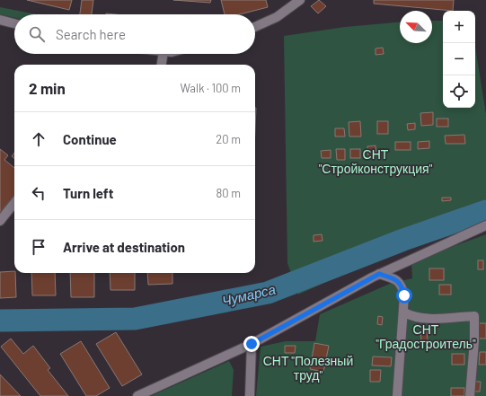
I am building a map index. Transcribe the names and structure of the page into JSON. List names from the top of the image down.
{
  "water": ["Чумарса"],
  "parks": ["СНТ \"Стройконструкция\"", "СНТ \"Градостроитель\"", "СНТ \"Полезный труд\""],
  "north": "top left",
  "page": {
    "map_buttons": ["+", "−"],
    "search": "Search here",
    "heading": ["2 min", "Walk · 100 m"],
    "list": [
      ["Continue", "20 m"],
      ["Turn left", "80 m"],
      "Arrive at destination"
    ]
  }
}
